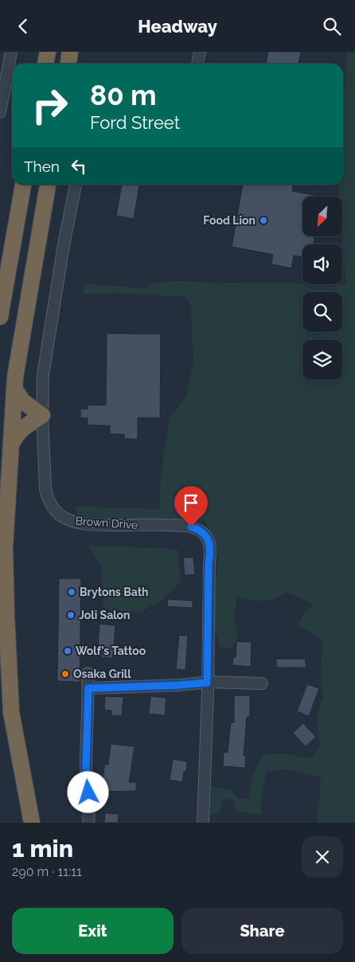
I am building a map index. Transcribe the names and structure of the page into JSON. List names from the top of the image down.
{
  "streets": {
    "street": ["Brown Drive"]
  },
  "places": [
    "Food Lion",
    "Brytons Bath",
    "Joli Salon",
    "Wolf's Tattoo",
    "Osaka Grill"
  ],
  "north": "bottom left",
  "page": {
    "header": "Headway",
    "turn": ["80 m", "Ford Street"],
    "then": "Then",
    "heading": ["1 min", "290 m · 11:11"],
    "buttons": ["Exit", "Share"]
  }
}
